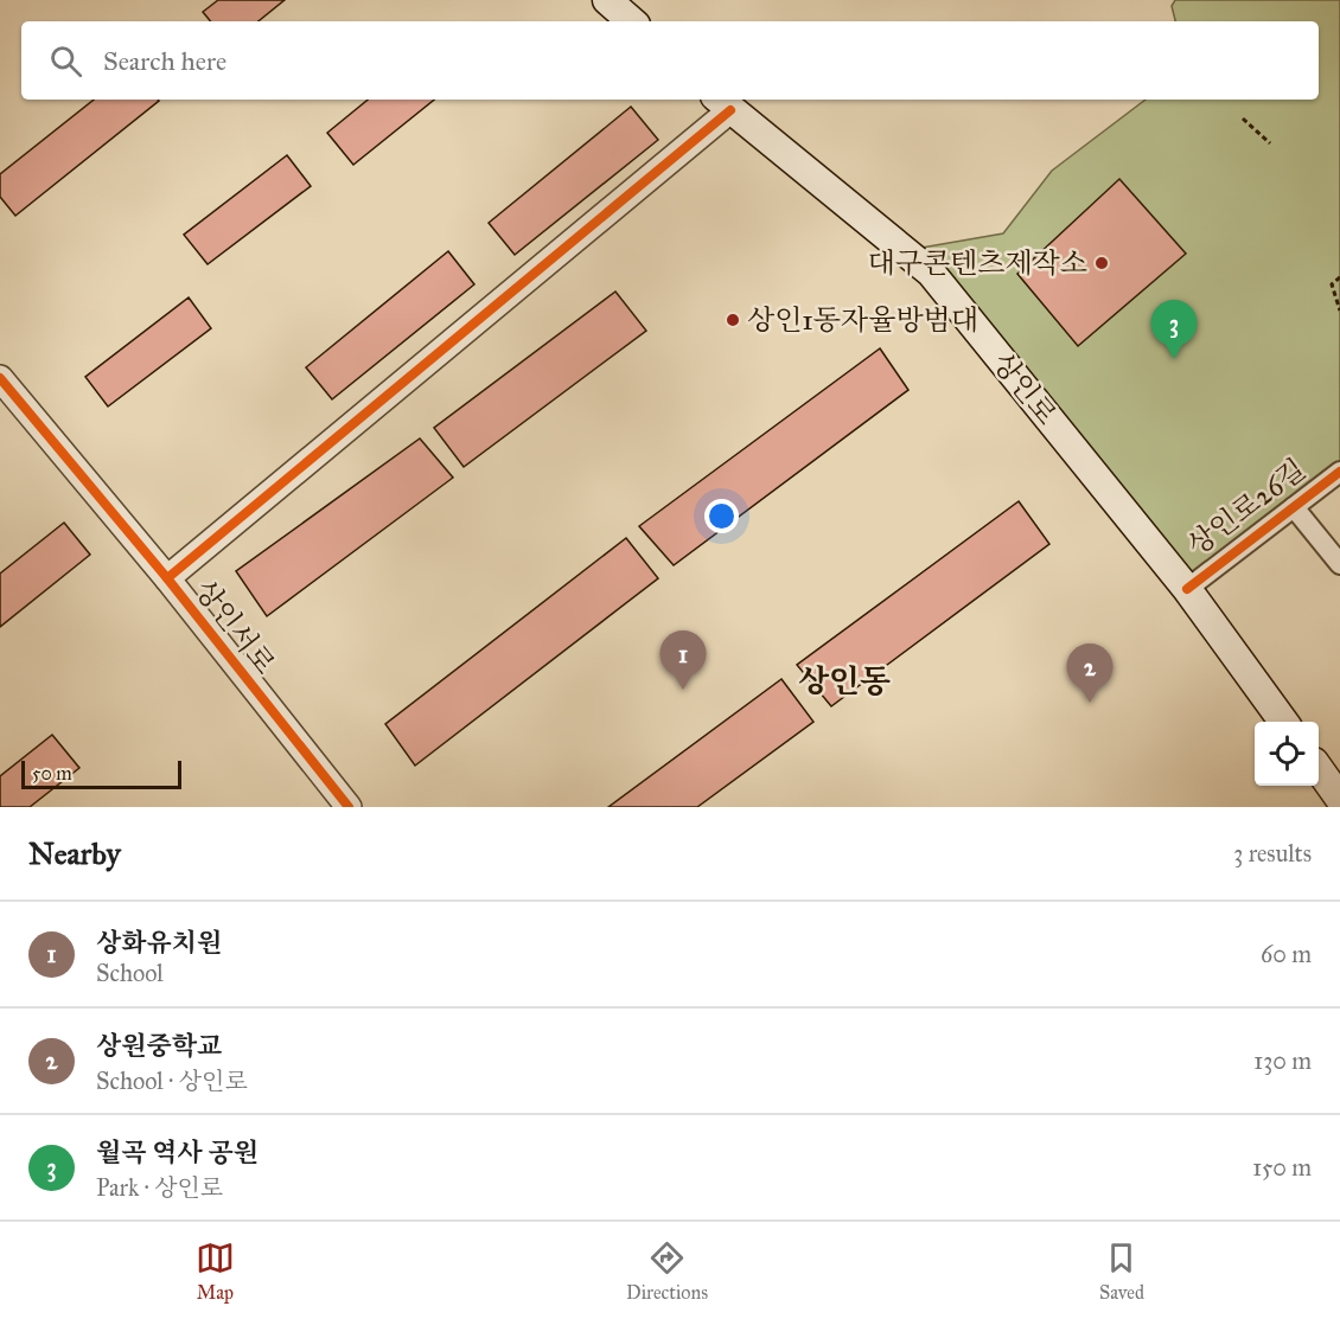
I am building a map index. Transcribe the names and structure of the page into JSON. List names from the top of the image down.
{
  "streets": {
    "main road": ["상인로"],
    "street": ["상인로26길", "상인서로"]
  },
  "crossings": [
    ["상인로", "상인로26길"]
  ],
  "districts": ["상인동"],
  "places": ["대구콘텐츠제작소", "상인1동자율방범대"],
  "scale_bar": "50 m",
  "page": {
    "search": "Search here",
    "pins": ["3", "1", "2"],
    "scale": "50 m",
    "heading": ["Nearby", "3 results"],
    "list": [
      {
        "mark": "1",
        "name": "상화유치원",
        "note": "School",
        "value": "60 m"
      },
      {
        "mark": "2",
        "name": "상원중학교",
        "note": "School · 상인로",
        "value": "130 m"
      },
      {
        "mark": "3",
        "name": "월곡 역사 공원",
        "note": "Park · 상인로",
        "value": "150 m"
      }
    ],
    "nav": ["Map", "Directions", "Saved"]
  }
}
